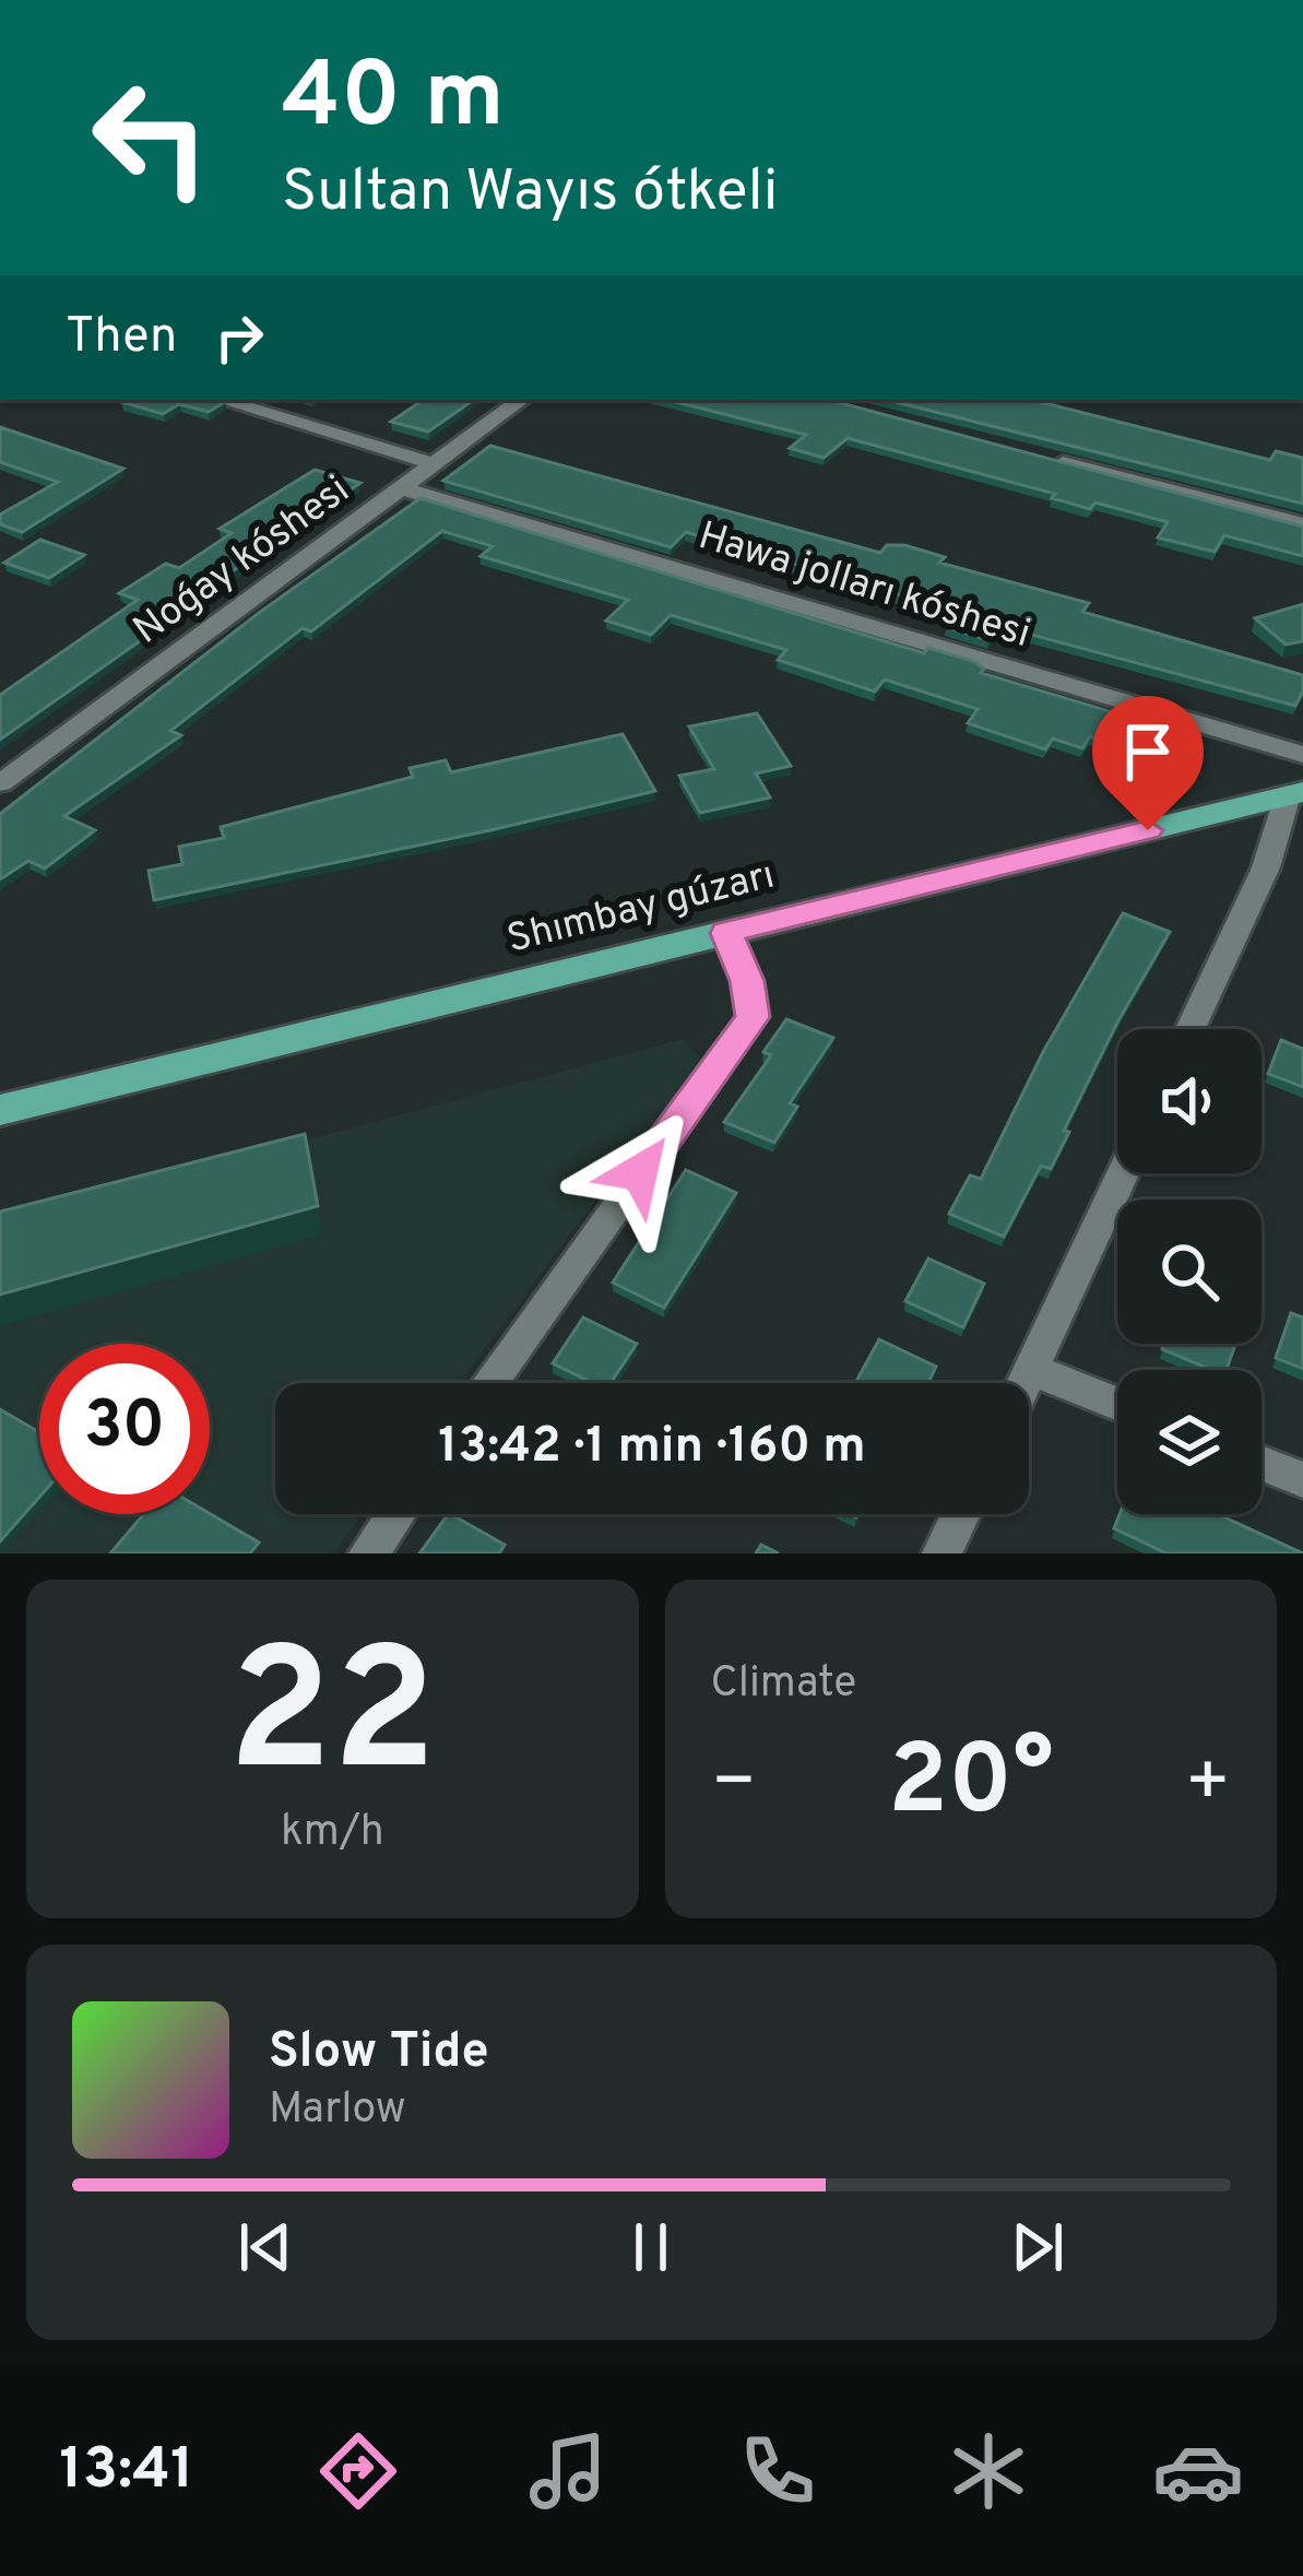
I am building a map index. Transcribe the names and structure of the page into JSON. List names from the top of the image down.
{
  "streets": {
    "main road": ["Shımbay gúzarı"],
    "street": ["Noǵay kóshesi", "Hawa jolları kóshesi"]
  },
  "crossings": [
    ["Noǵay kóshesi", "Hawa jolları kóshesi"]
  ],
  "page": {
    "turn": ["40 m", "Sultan Wayıs ótkeli"],
    "then": "Then",
    "limit": "30",
    "trip": "13:42 · 1 min · 160 m",
    "tile": [
      ["22", "km/h"],
      "Climate"
    ],
    "heat": ["−", "20°", "+"],
    "song": ["Slow Tide", "Marlow"],
    "tabs": "13:41"
  }
}
